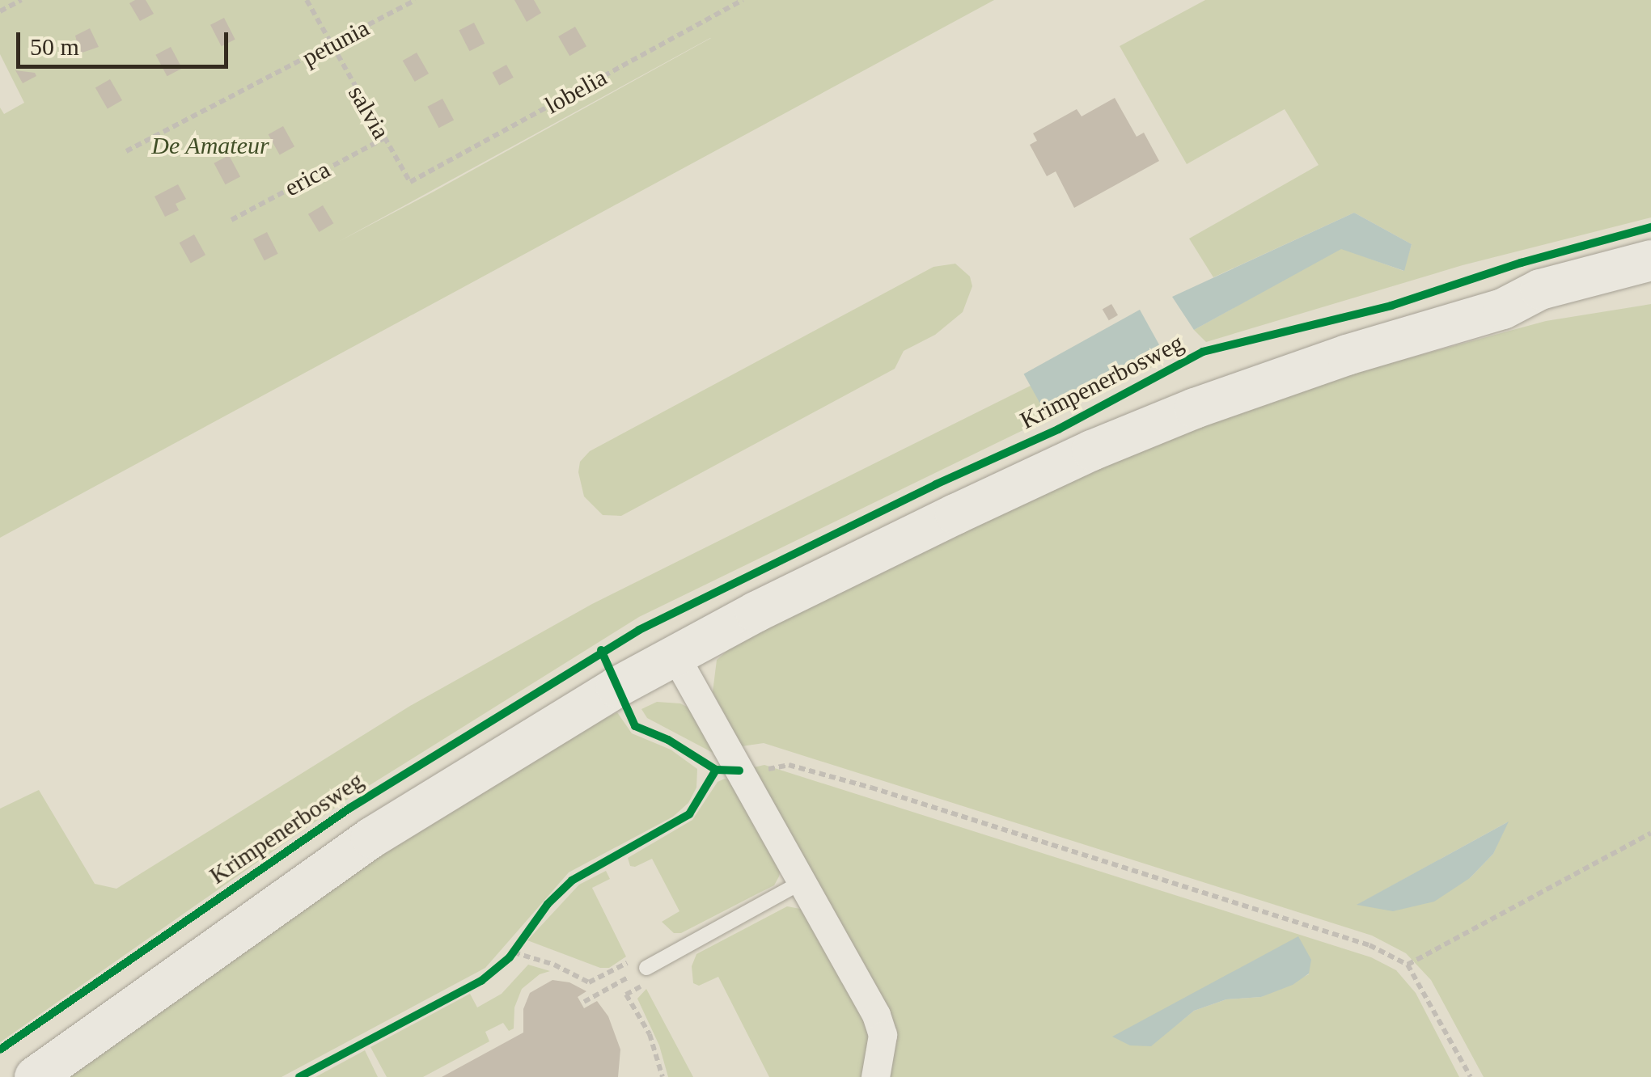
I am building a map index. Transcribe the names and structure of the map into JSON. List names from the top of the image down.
{
  "streets": {
    "path": [
      "petunia",
      "lobelia",
      "salvia",
      "erica"
    ],
    "cycle path": ["Krimpenerbosweg"]
  },
  "crossings": [
    ["petunia", "salvia"],
    ["lobelia", "salvia"],
    ["salvia", "erica"]
  ],
  "parks": ["De Amateur"],
  "scale_bar": "50 m"
}
